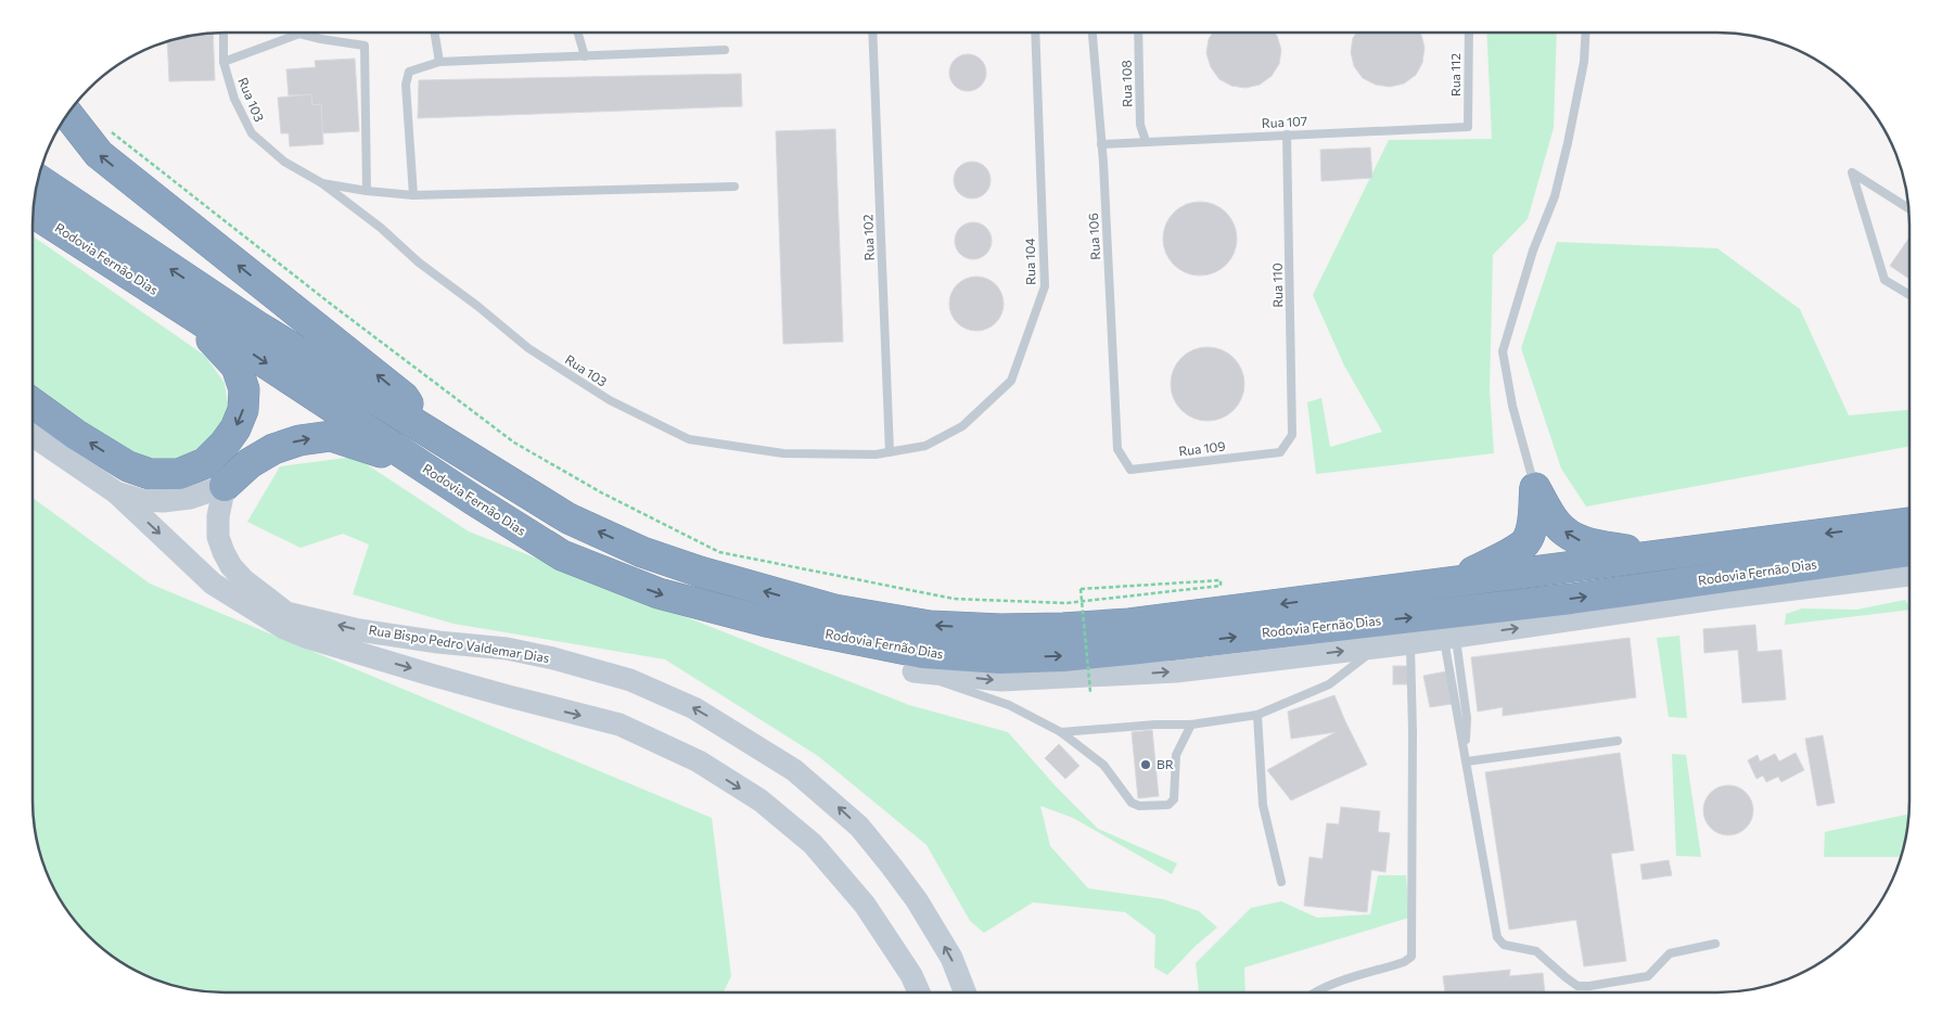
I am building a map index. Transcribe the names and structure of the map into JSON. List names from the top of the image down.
{
  "streets": {
    "highway": ["Rodovia Fernão Dias"],
    "main road": ["Rua Bispo Pedro Valdemar Dias"],
    "lane": [
      "Rua 112",
      "Rua 108",
      "Rua 103",
      "Rua 107",
      "Rua 106",
      "Rua 102",
      "Rua 104",
      "Rua 110",
      "Rua 109"
    ]
  },
  "crossings": [
    ["Rua 112", "Rua 107"],
    ["Rua 108", "Rua 107"],
    ["Rua 103", "Rua 102"],
    ["Rua 103", "Rua 104"],
    ["Rua 107", "Rua 106"],
    ["Rua 107", "Rua 110"],
    ["Rua 106", "Rua 109"],
    ["Rua 102", "Rua 104"],
    ["Rua 110", "Rua 109"]
  ],
  "places": ["BR"]
}
